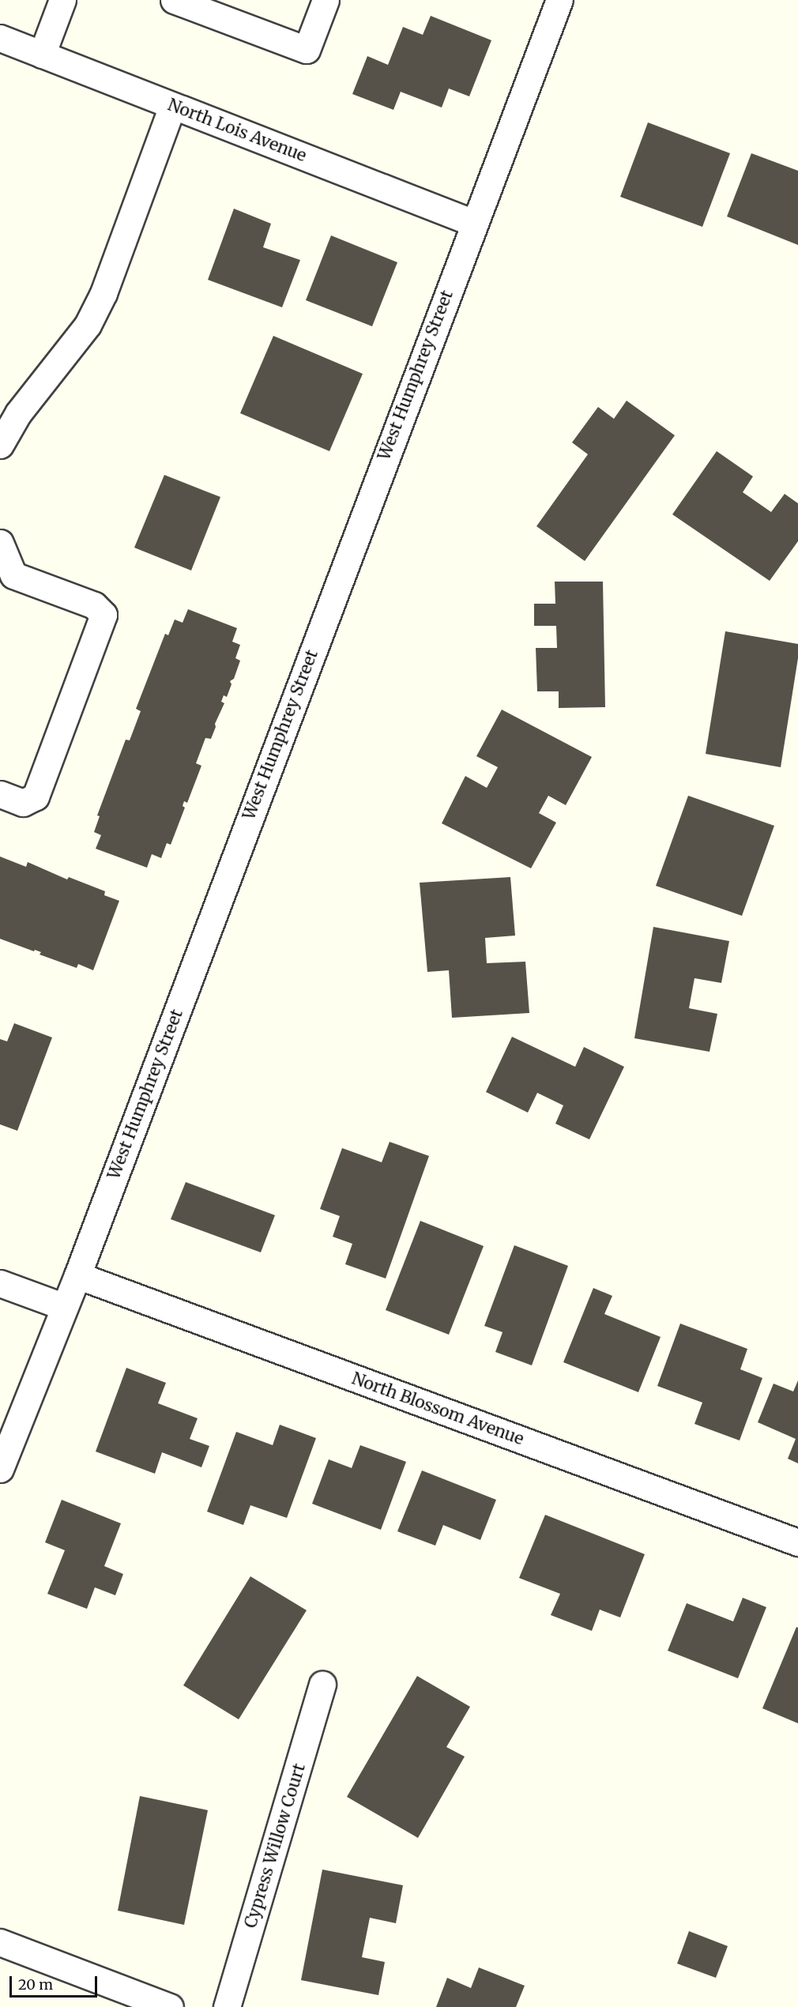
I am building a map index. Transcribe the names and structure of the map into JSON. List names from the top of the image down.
{
  "streets": {
    "street": [
      "North Lois Avenue",
      "West Humphrey Street",
      "North Blossom Avenue",
      "Cypress Willow Court"
    ]
  },
  "crossings": [
    ["North Lois Avenue", "West Humphrey Street"],
    ["West Humphrey Street", "North Blossom Avenue"]
  ],
  "scale_bar": "20 m"
}
